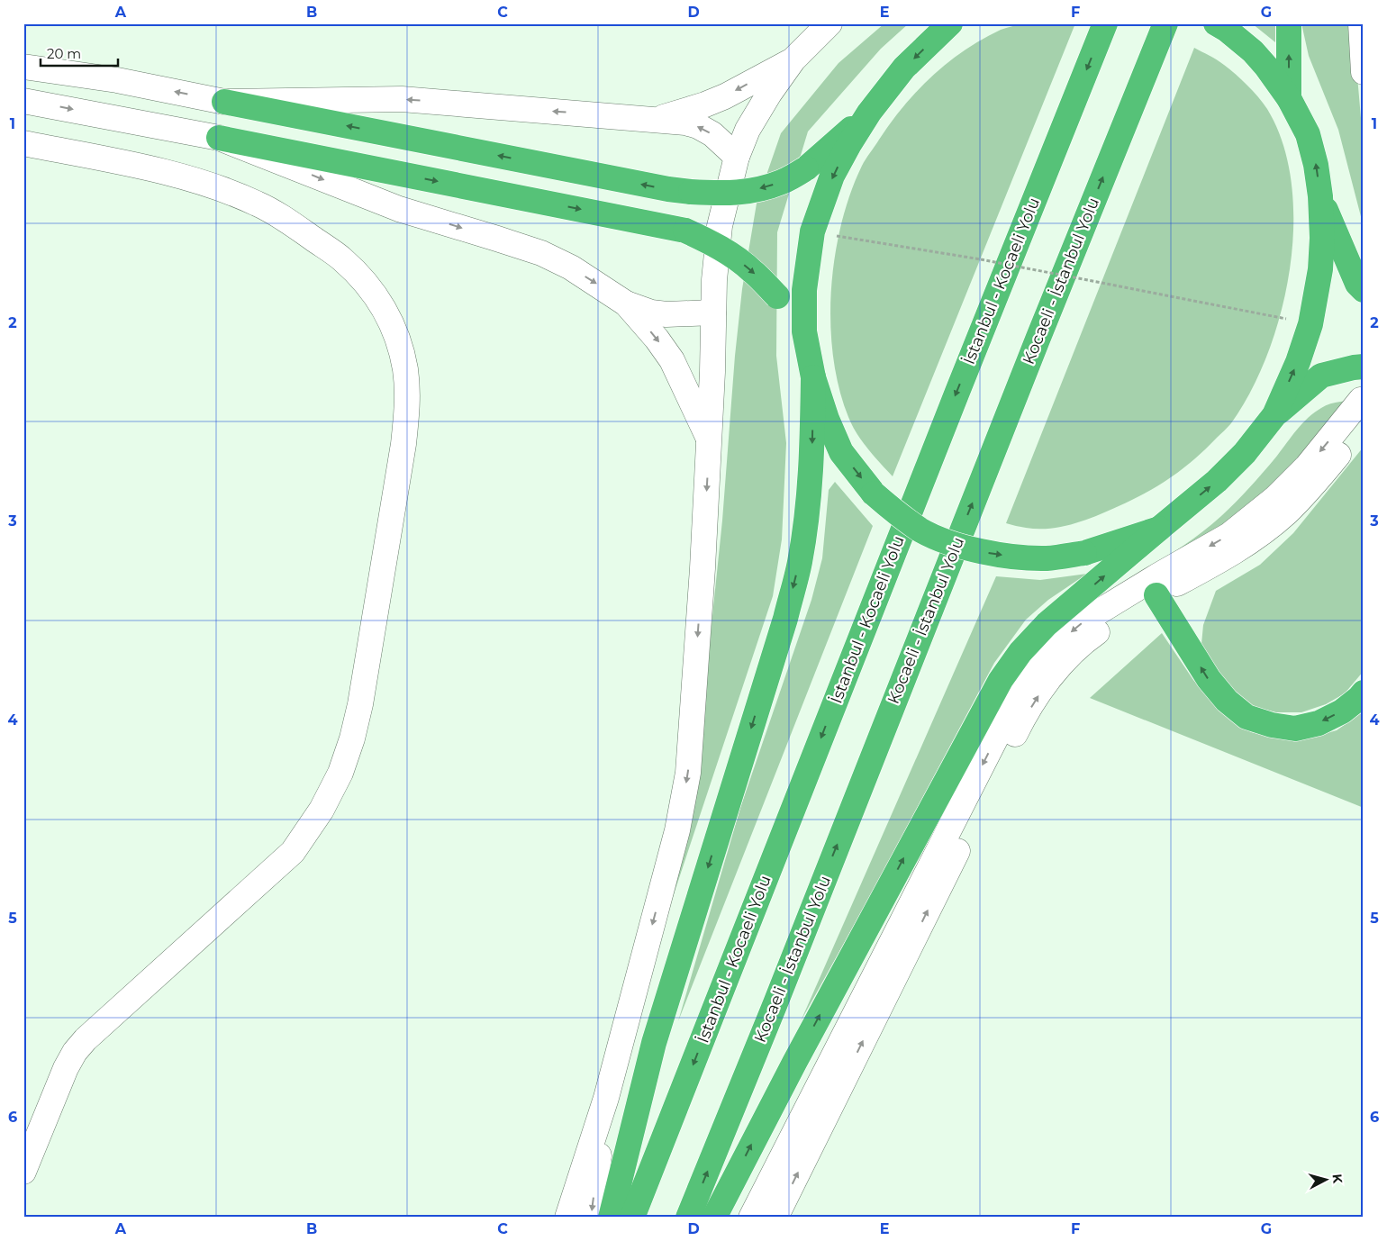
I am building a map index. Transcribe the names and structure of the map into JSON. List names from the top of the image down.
{
  "streets": {
    "highway": ["İstanbul - Kocaeli Yolu", "Kocaeli - İstanbul Yolu"]
  },
  "scale_bar": "20 m",
  "north": "right",
  "grid": {
    "columns": [
      "A",
      "B",
      "C",
      "D",
      "E",
      "F",
      "G"
    ],
    "rows": [
      "1",
      "2",
      "3",
      "4",
      "5",
      "6"
    ]
  }
}
